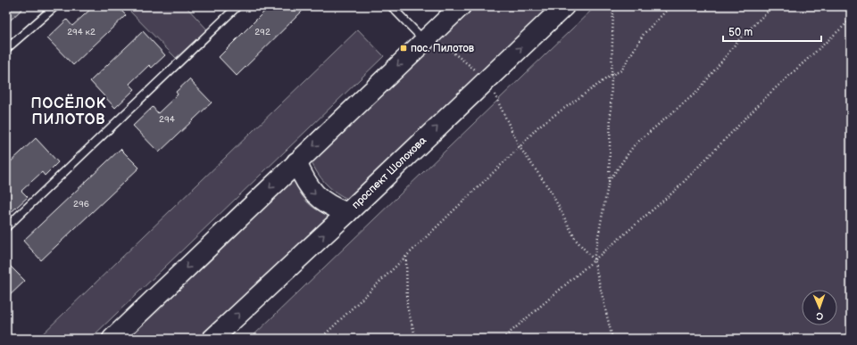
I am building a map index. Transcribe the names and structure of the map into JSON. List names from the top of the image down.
{
  "streets": {
    "main road": ["проспект Шолохова"]
  },
  "districts": ["ПОСЁЛОК ПИЛОТОВ"],
  "places": {
    "transit": ["пос. Пилотов"]
  },
  "house_numbers": [
    "294 к2",
    "292",
    "294",
    "296"
  ],
  "scale_bar": "50 m",
  "north": "bottom"
}
